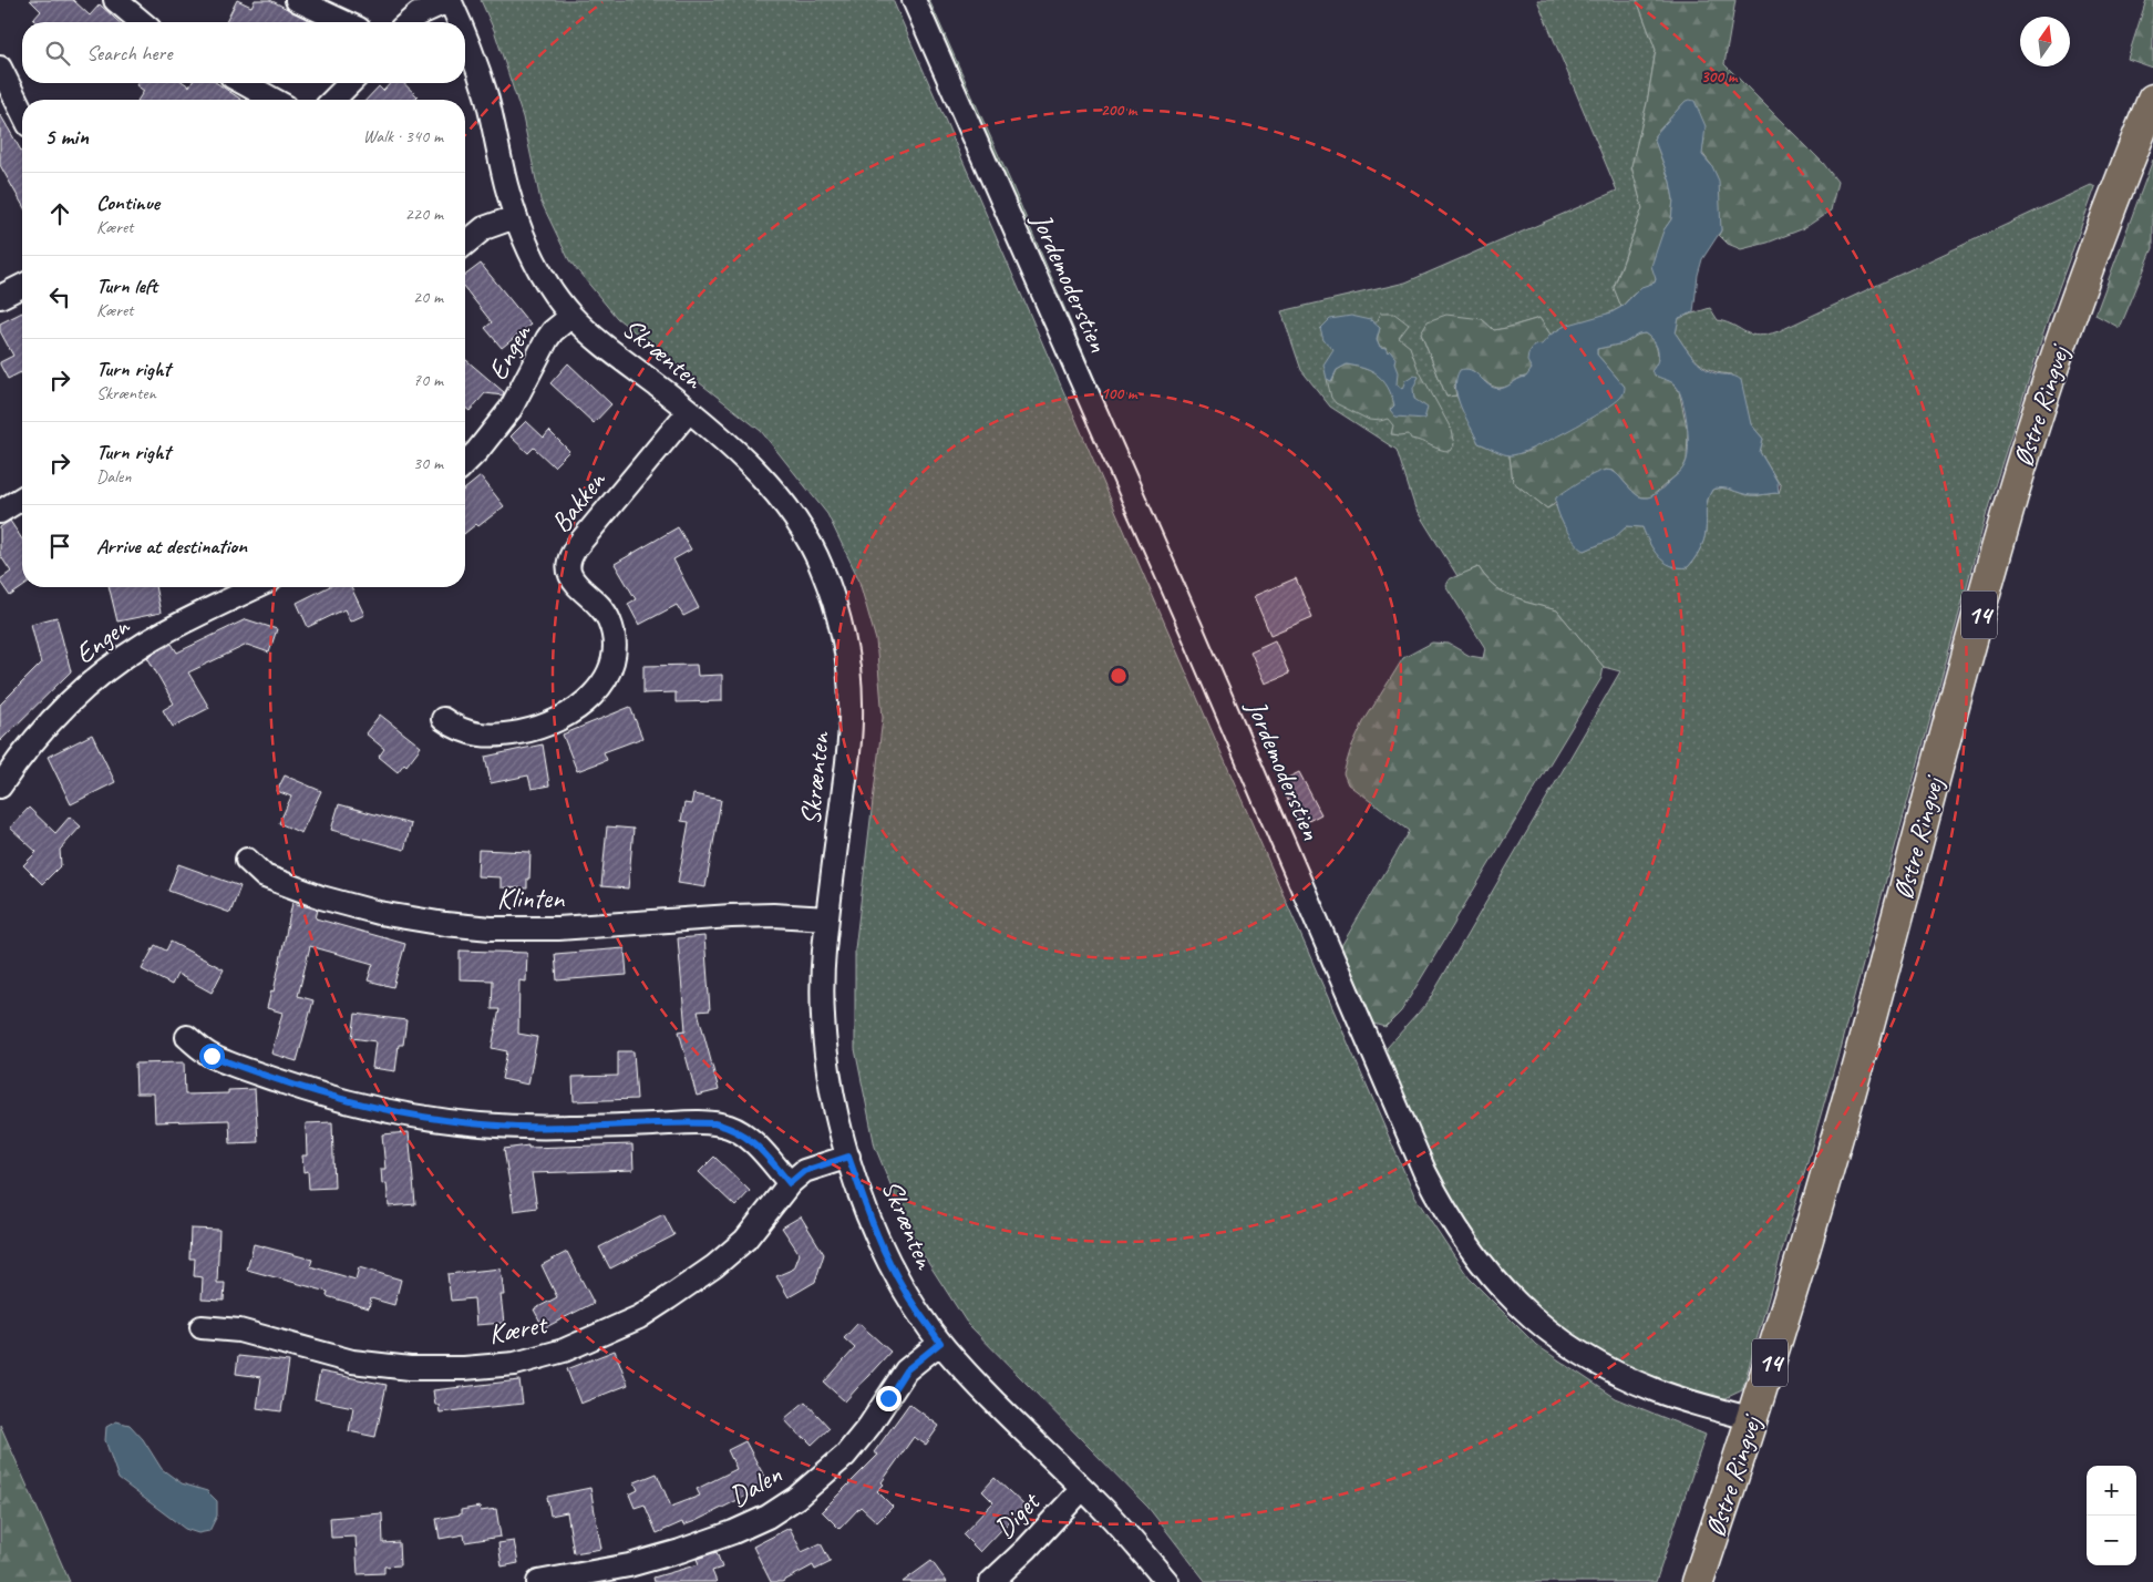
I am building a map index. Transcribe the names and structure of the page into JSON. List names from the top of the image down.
{
  "streets": {
    "main road": ["Østre Ringvej", "14"],
    "street": [
      "Jordemoderstien",
      "Engen",
      "Skrænten",
      "Bakken",
      "Klinten",
      "Kæret",
      "Dalen",
      "Diget"
    ]
  },
  "crossings": [
    ["Jordemoderstien", "Østre Ringvej"],
    ["Engen", "Skrænten"],
    ["Skrænten", "Bakken"],
    ["Skrænten", "Klinten"],
    ["Skrænten", "Kæret"],
    ["Skrænten", "Dalen"],
    ["Skrænten", "Diget"]
  ],
  "north": "top",
  "page": {
    "search": "Search here",
    "heading": ["5 min", "Walk · 340 m"],
    "list": [
      ["Continue", "Kæret", "220 m"],
      ["Turn left", "Kæret", "20 m"],
      ["Turn right", "Skrænten", "70 m"],
      ["Turn right", "Dalen", "30 m"],
      "Arrive at destination"
    ],
    "map_buttons": ["+", "−"]
  },
  "rings": ["300 m", "200 m", "100 m"]
}
